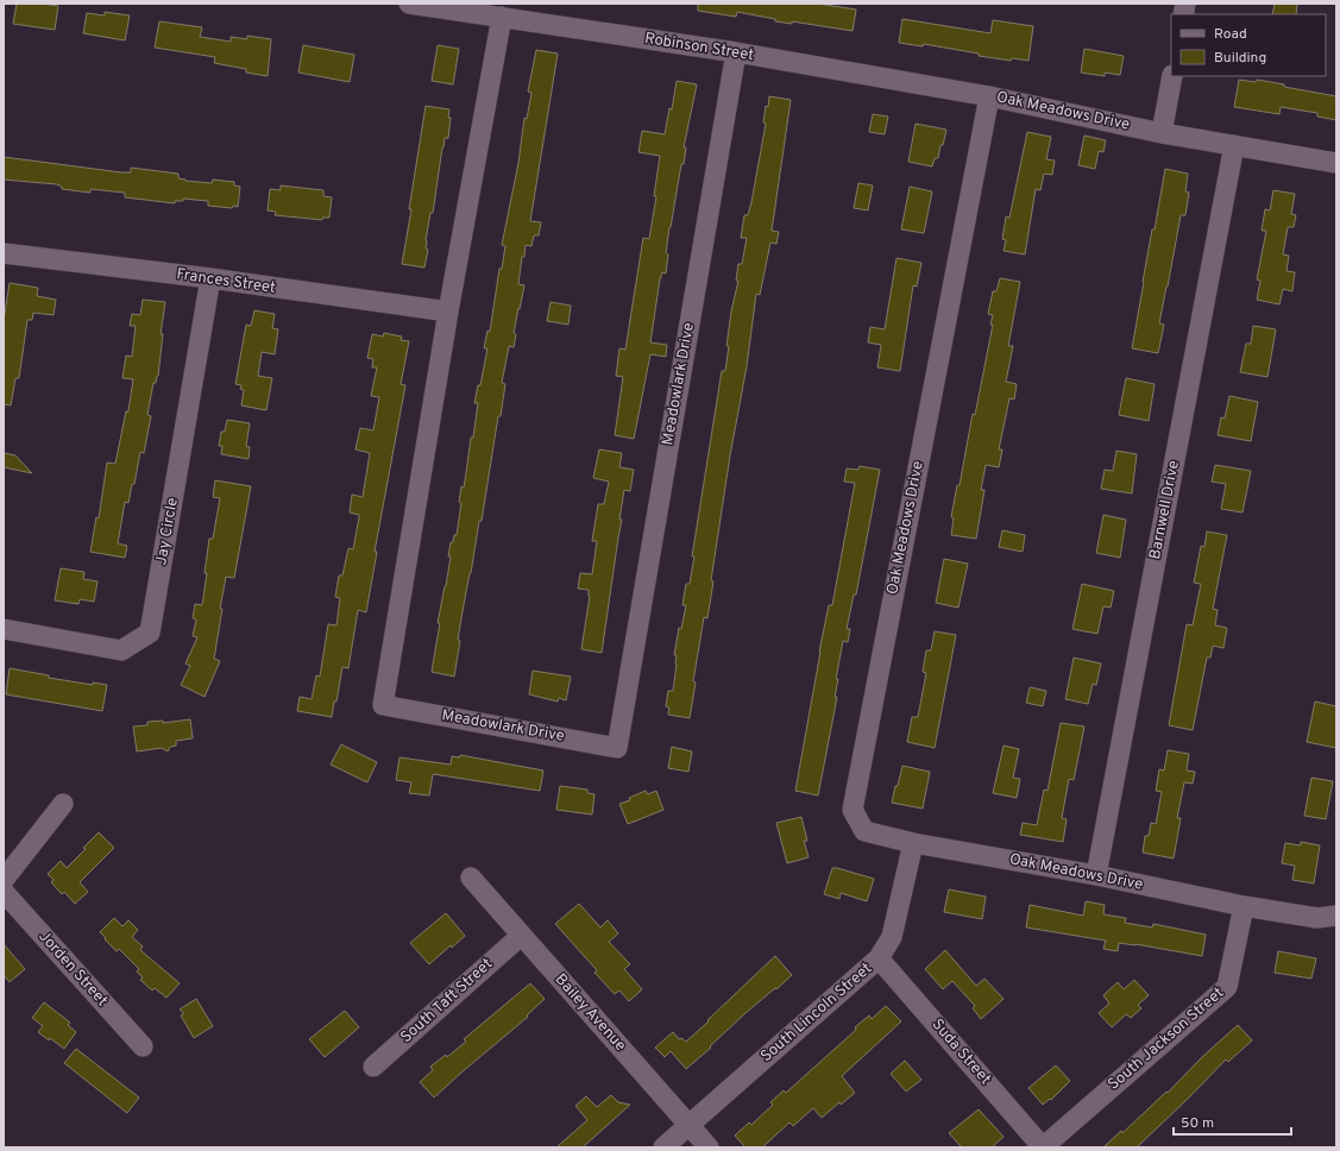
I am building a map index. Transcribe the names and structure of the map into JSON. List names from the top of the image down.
{
  "streets": {
    "street": [
      "Robinson Street",
      "Oak Meadows Drive",
      "Frances Street",
      "Meadowlark Drive",
      "Barnwell Drive",
      "Jay Circle",
      "Jorden Street",
      "South Taft Street",
      "Bailey Avenue",
      "South Lincoln Street",
      "South Jackson Street",
      "Suda Street"
    ]
  },
  "crossings": [
    ["Robinson Street", "Oak Meadows Drive"],
    ["Robinson Street", "Meadowlark Drive"],
    ["Oak Meadows Drive", "Barnwell Drive"],
    ["Oak Meadows Drive", "South Lincoln Street"],
    ["Oak Meadows Drive", "South Jackson Street"],
    ["Frances Street", "Meadowlark Drive"],
    ["Frances Street", "Jay Circle"],
    ["South Taft Street", "Bailey Avenue"],
    ["Bailey Avenue", "South Lincoln Street"],
    ["South Lincoln Street", "Suda Street"],
    ["South Jackson Street", "Suda Street"]
  ],
  "legend": ["Road", "Building"],
  "scale_bar": "50 m"
}
